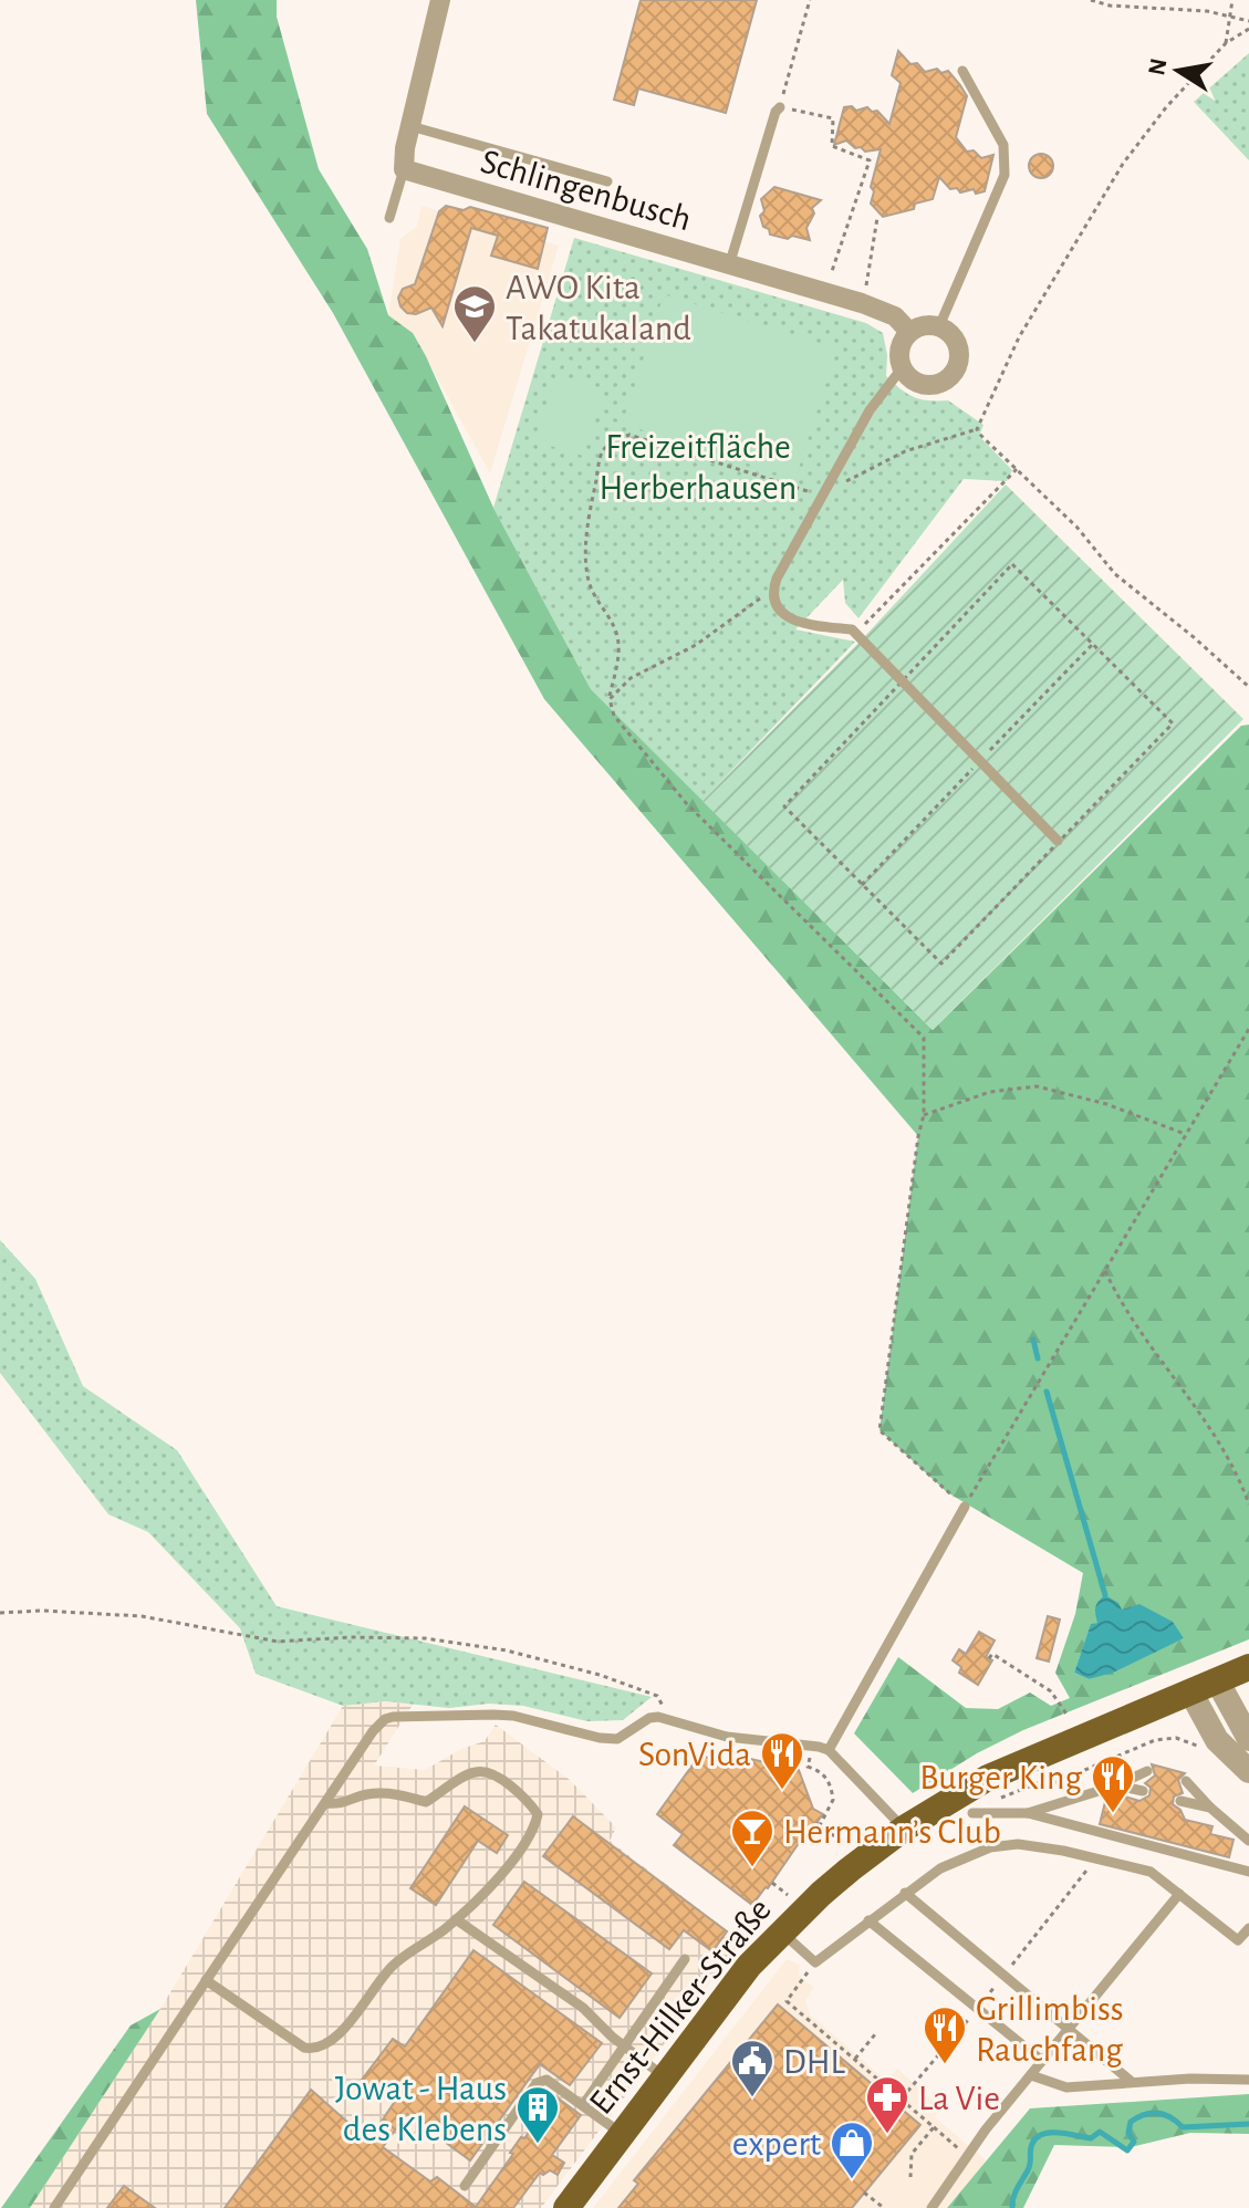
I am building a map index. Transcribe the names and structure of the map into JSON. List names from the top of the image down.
{
  "streets": {
    "main road": ["Ernst-Hilker-Straße"],
    "street": ["Schlingenbusch"]
  },
  "parks": ["Freizeitfläche Herberhausen"],
  "places": {
    "school or university": ["AWO Kita Takatukaland"],
    "restaurant": ["SonVida", "Burger King", "Grillimbiss Rauchfang"],
    "bar": ["Hermann’s Club"],
    "public building": ["DHL"],
    "pharmacy": ["La Vie"],
    "building": ["Jowat - Haus des Klebens"],
    "shop": ["expert"]
  },
  "north": "left"
}
